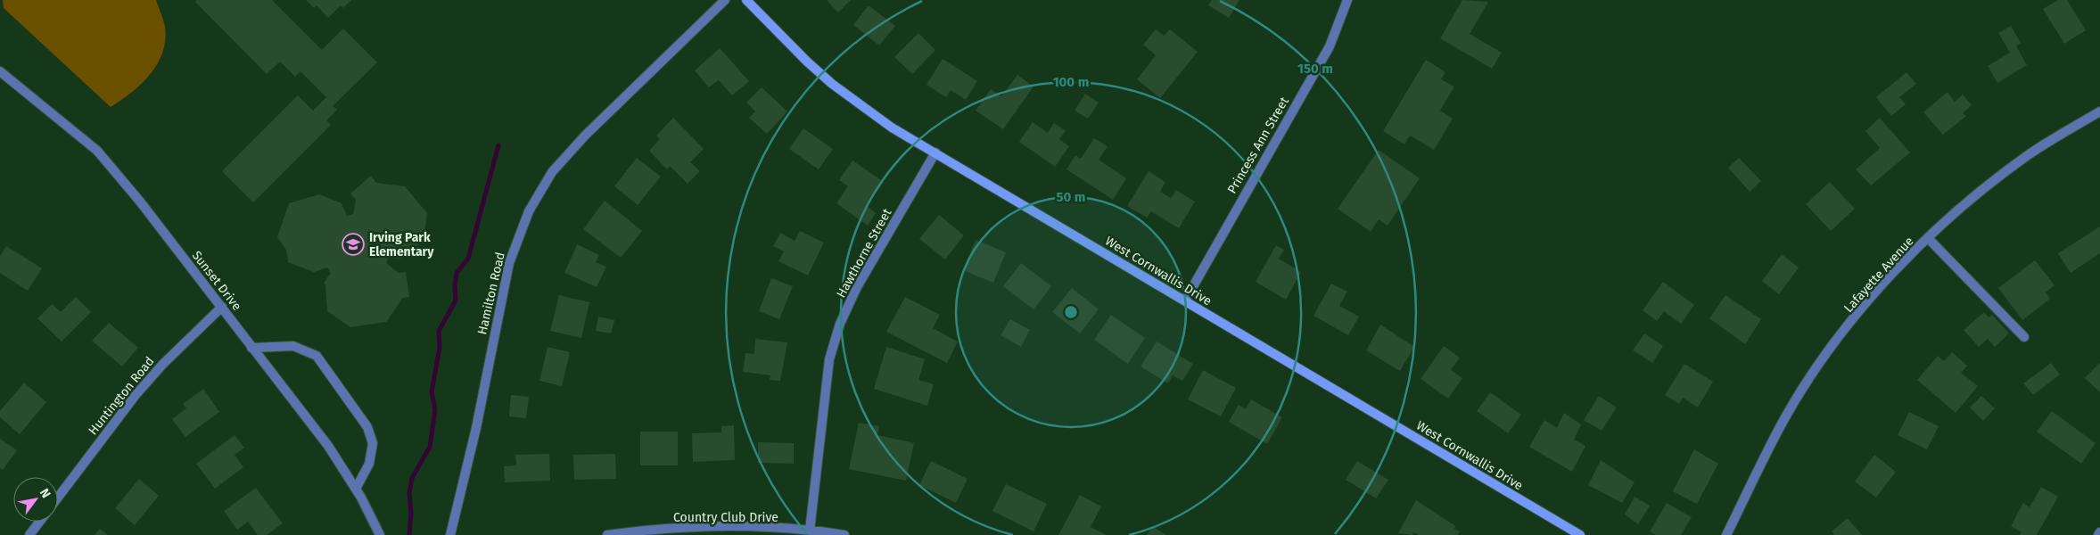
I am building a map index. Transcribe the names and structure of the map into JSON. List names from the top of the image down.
{
  "streets": {
    "street": [
      "Princess Ann Street",
      "Hawthorne Street",
      "West Cornwallis Drive",
      "Lafayette Avenue",
      "Sunset Drive",
      "Hamilton Road",
      "Huntington Road",
      "Country Club Drive"
    ]
  },
  "crossings": [
    ["Princess Ann Street", "West Cornwallis Drive"],
    ["Hawthorne Street", "West Cornwallis Drive"],
    ["Hawthorne Street", "Country Club Drive"],
    ["Sunset Drive", "Huntington Road"]
  ],
  "places": {
    "school or university": ["Irving Park Elementary"]
  },
  "north": "top right",
  "rings": ["150 m", "100 m", "50 m"]
}
